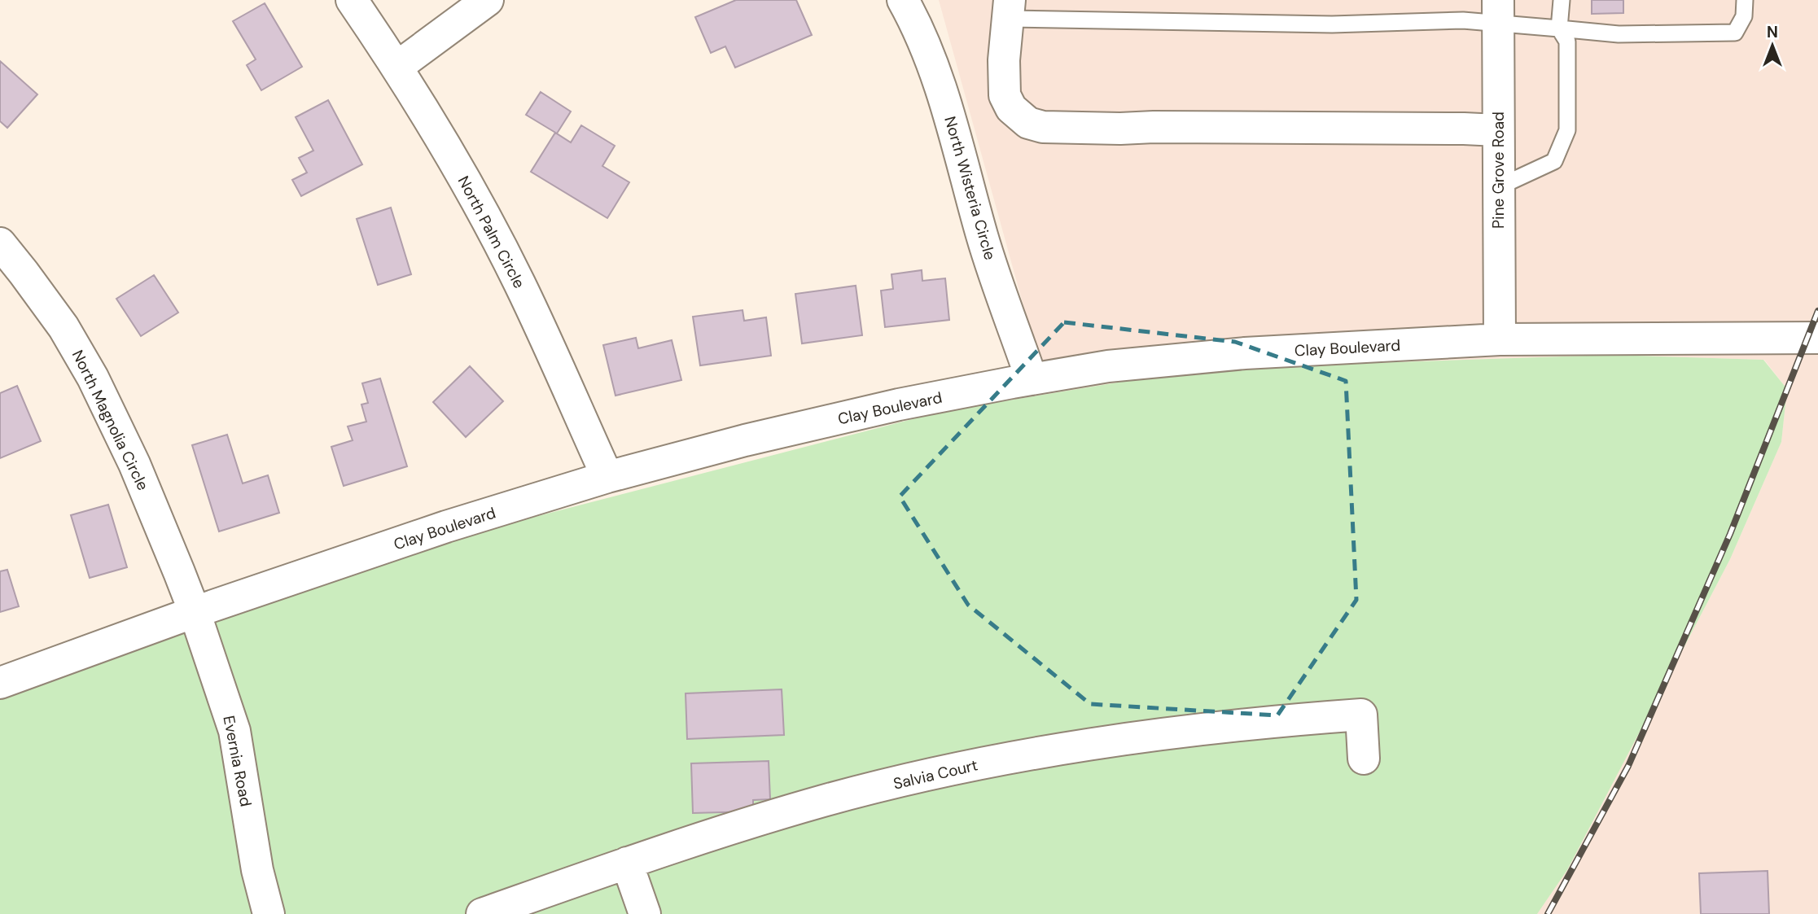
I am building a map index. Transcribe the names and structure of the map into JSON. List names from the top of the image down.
{
  "streets": {
    "street": [
      "Pine Grove Road",
      "North Wisteria Circle",
      "North Palm Circle",
      "Clay Boulevard",
      "North Magnolia Circle",
      "Evernia Road",
      "Salvia Court"
    ]
  },
  "crossings": [
    ["Pine Grove Road", "Clay Boulevard"],
    ["North Wisteria Circle", "Clay Boulevard"],
    ["North Palm Circle", "Clay Boulevard"],
    ["Clay Boulevard", "North Magnolia Circle"],
    ["Clay Boulevard", "Evernia Road"],
    ["North Magnolia Circle", "Evernia Road"]
  ],
  "north": "top"
}
